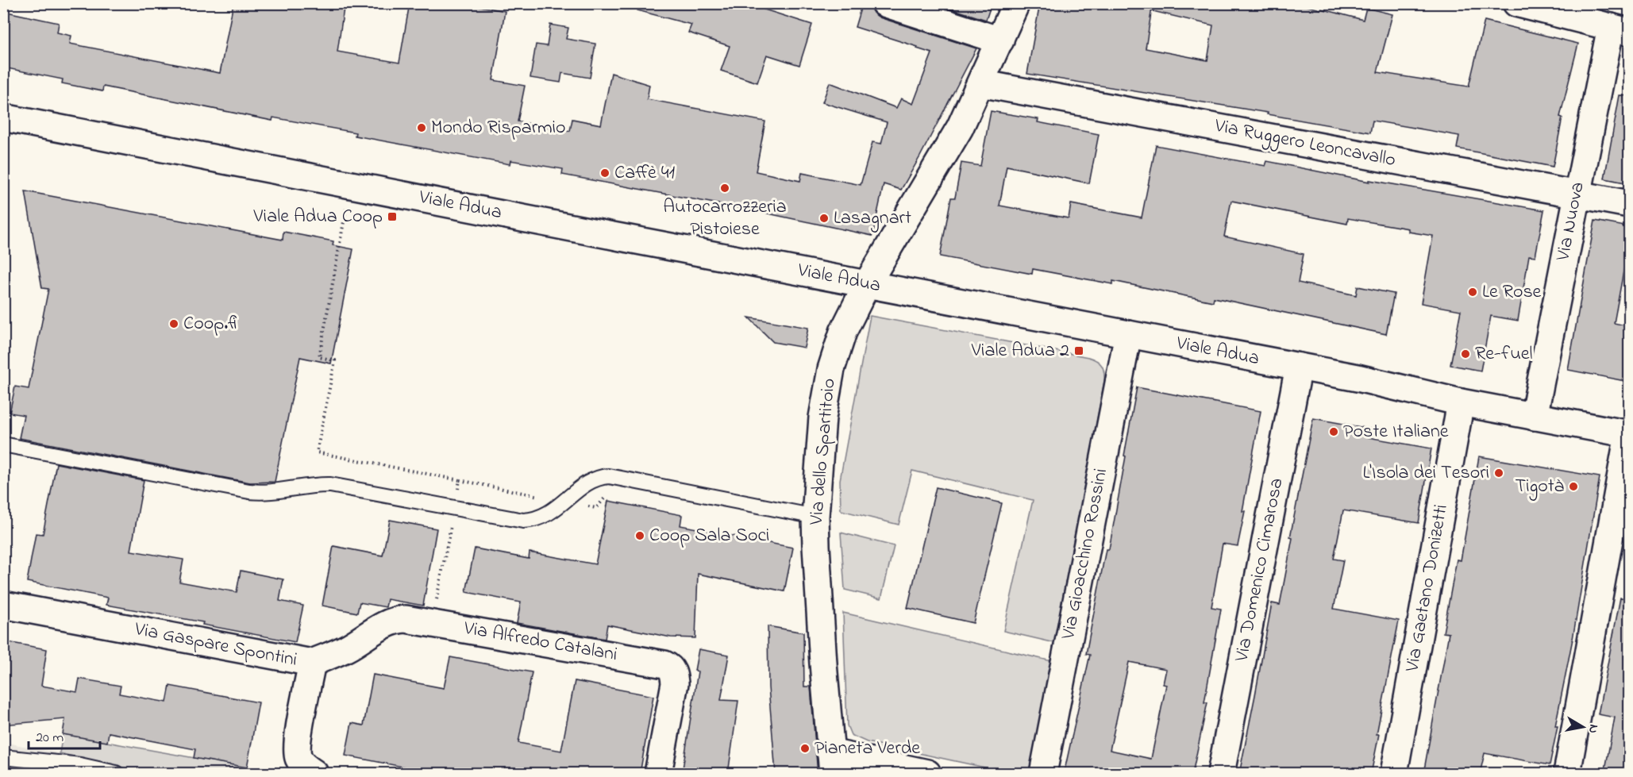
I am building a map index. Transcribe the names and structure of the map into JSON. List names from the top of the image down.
{
  "streets": {
    "street": [
      "Via Ruggero Leoncavallo",
      "Viale Adua",
      "Via Nuova",
      "Via dello Spartitoio",
      "Via Gioacchino Rossini",
      "Via Domenico Cimarosa",
      "Via Gaetano Donizetti",
      "Via Alfredo Catalani",
      "Via Gaspare Spontini"
    ]
  },
  "crossings": [
    ["Via Ruggero Leoncavallo", "Via Nuova"],
    ["Via Ruggero Leoncavallo", "Via dello Spartitoio"],
    ["Viale Adua", "Via Nuova"],
    ["Viale Adua", "Via dello Spartitoio"],
    ["Viale Adua", "Via Gioacchino Rossini"],
    ["Viale Adua", "Via Domenico Cimarosa"],
    ["Viale Adua", "Via Gaetano Donizetti"],
    ["Via Alfredo Catalani", "Via Gaspare Spontini"]
  ],
  "places": {
    "other": [
      "Mondo Risparmio",
      "Caffè 41",
      "Autocarrozzeria Pistoiese",
      "Lasagnart",
      "Le Rose",
      "Coop.fi",
      "Re-fuel",
      "Poste Italiane",
      "L'Isola dei Tesori",
      "Tigotà",
      "Coop Sala Soci",
      "Pianeta Verde"
    ],
    "transit": ["Viale Adua Coop", "Viale Adua 2"]
  },
  "scale_bar": "20 m",
  "north": "right"
}
